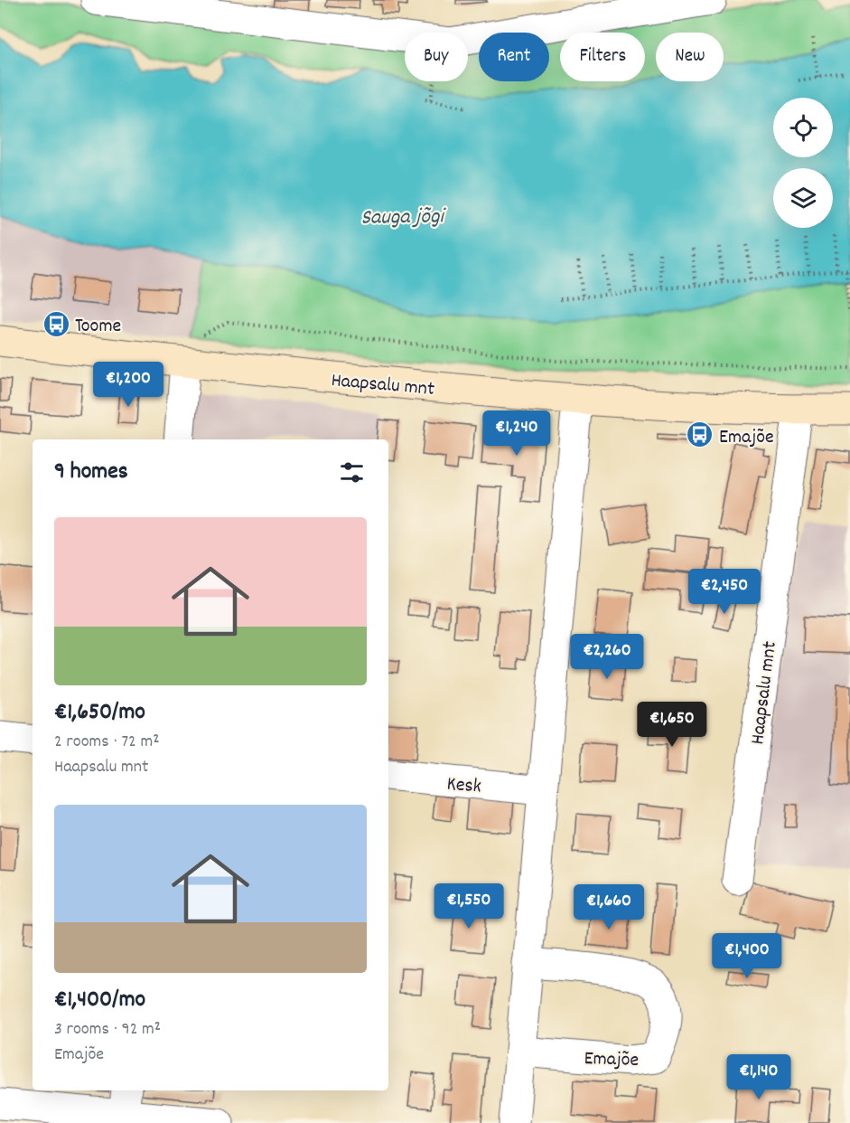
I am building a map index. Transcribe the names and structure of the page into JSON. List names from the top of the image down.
{
  "streets": {
    "main road": ["Haapsalu mnt"],
    "street": ["Kesk", "Emajõe"]
  },
  "water": ["Sauga jõgi"],
  "places": {
    "bus stop": ["Toome", "Emajõe"]
  },
  "page": {
    "chip": [
      "Buy",
      "Rent",
      "Filters",
      "New"
    ],
    "price": [
      "€1,200",
      "€1,240",
      "€2,450",
      "€2,260",
      "€1,650",
      "€1,550",
      "€1,660",
      "€1,400",
      "€1,140"
    ],
    "heading": "9 homes",
    "list": [
      {
        "name": "€1,650/mo",
        "note": "2 rooms · 72 m² · Haapsalu mnt"
      },
      {
        "name": "€1,400/mo",
        "note": "3 rooms · 92 m² · Emajõe"
      }
    ]
  }
}
